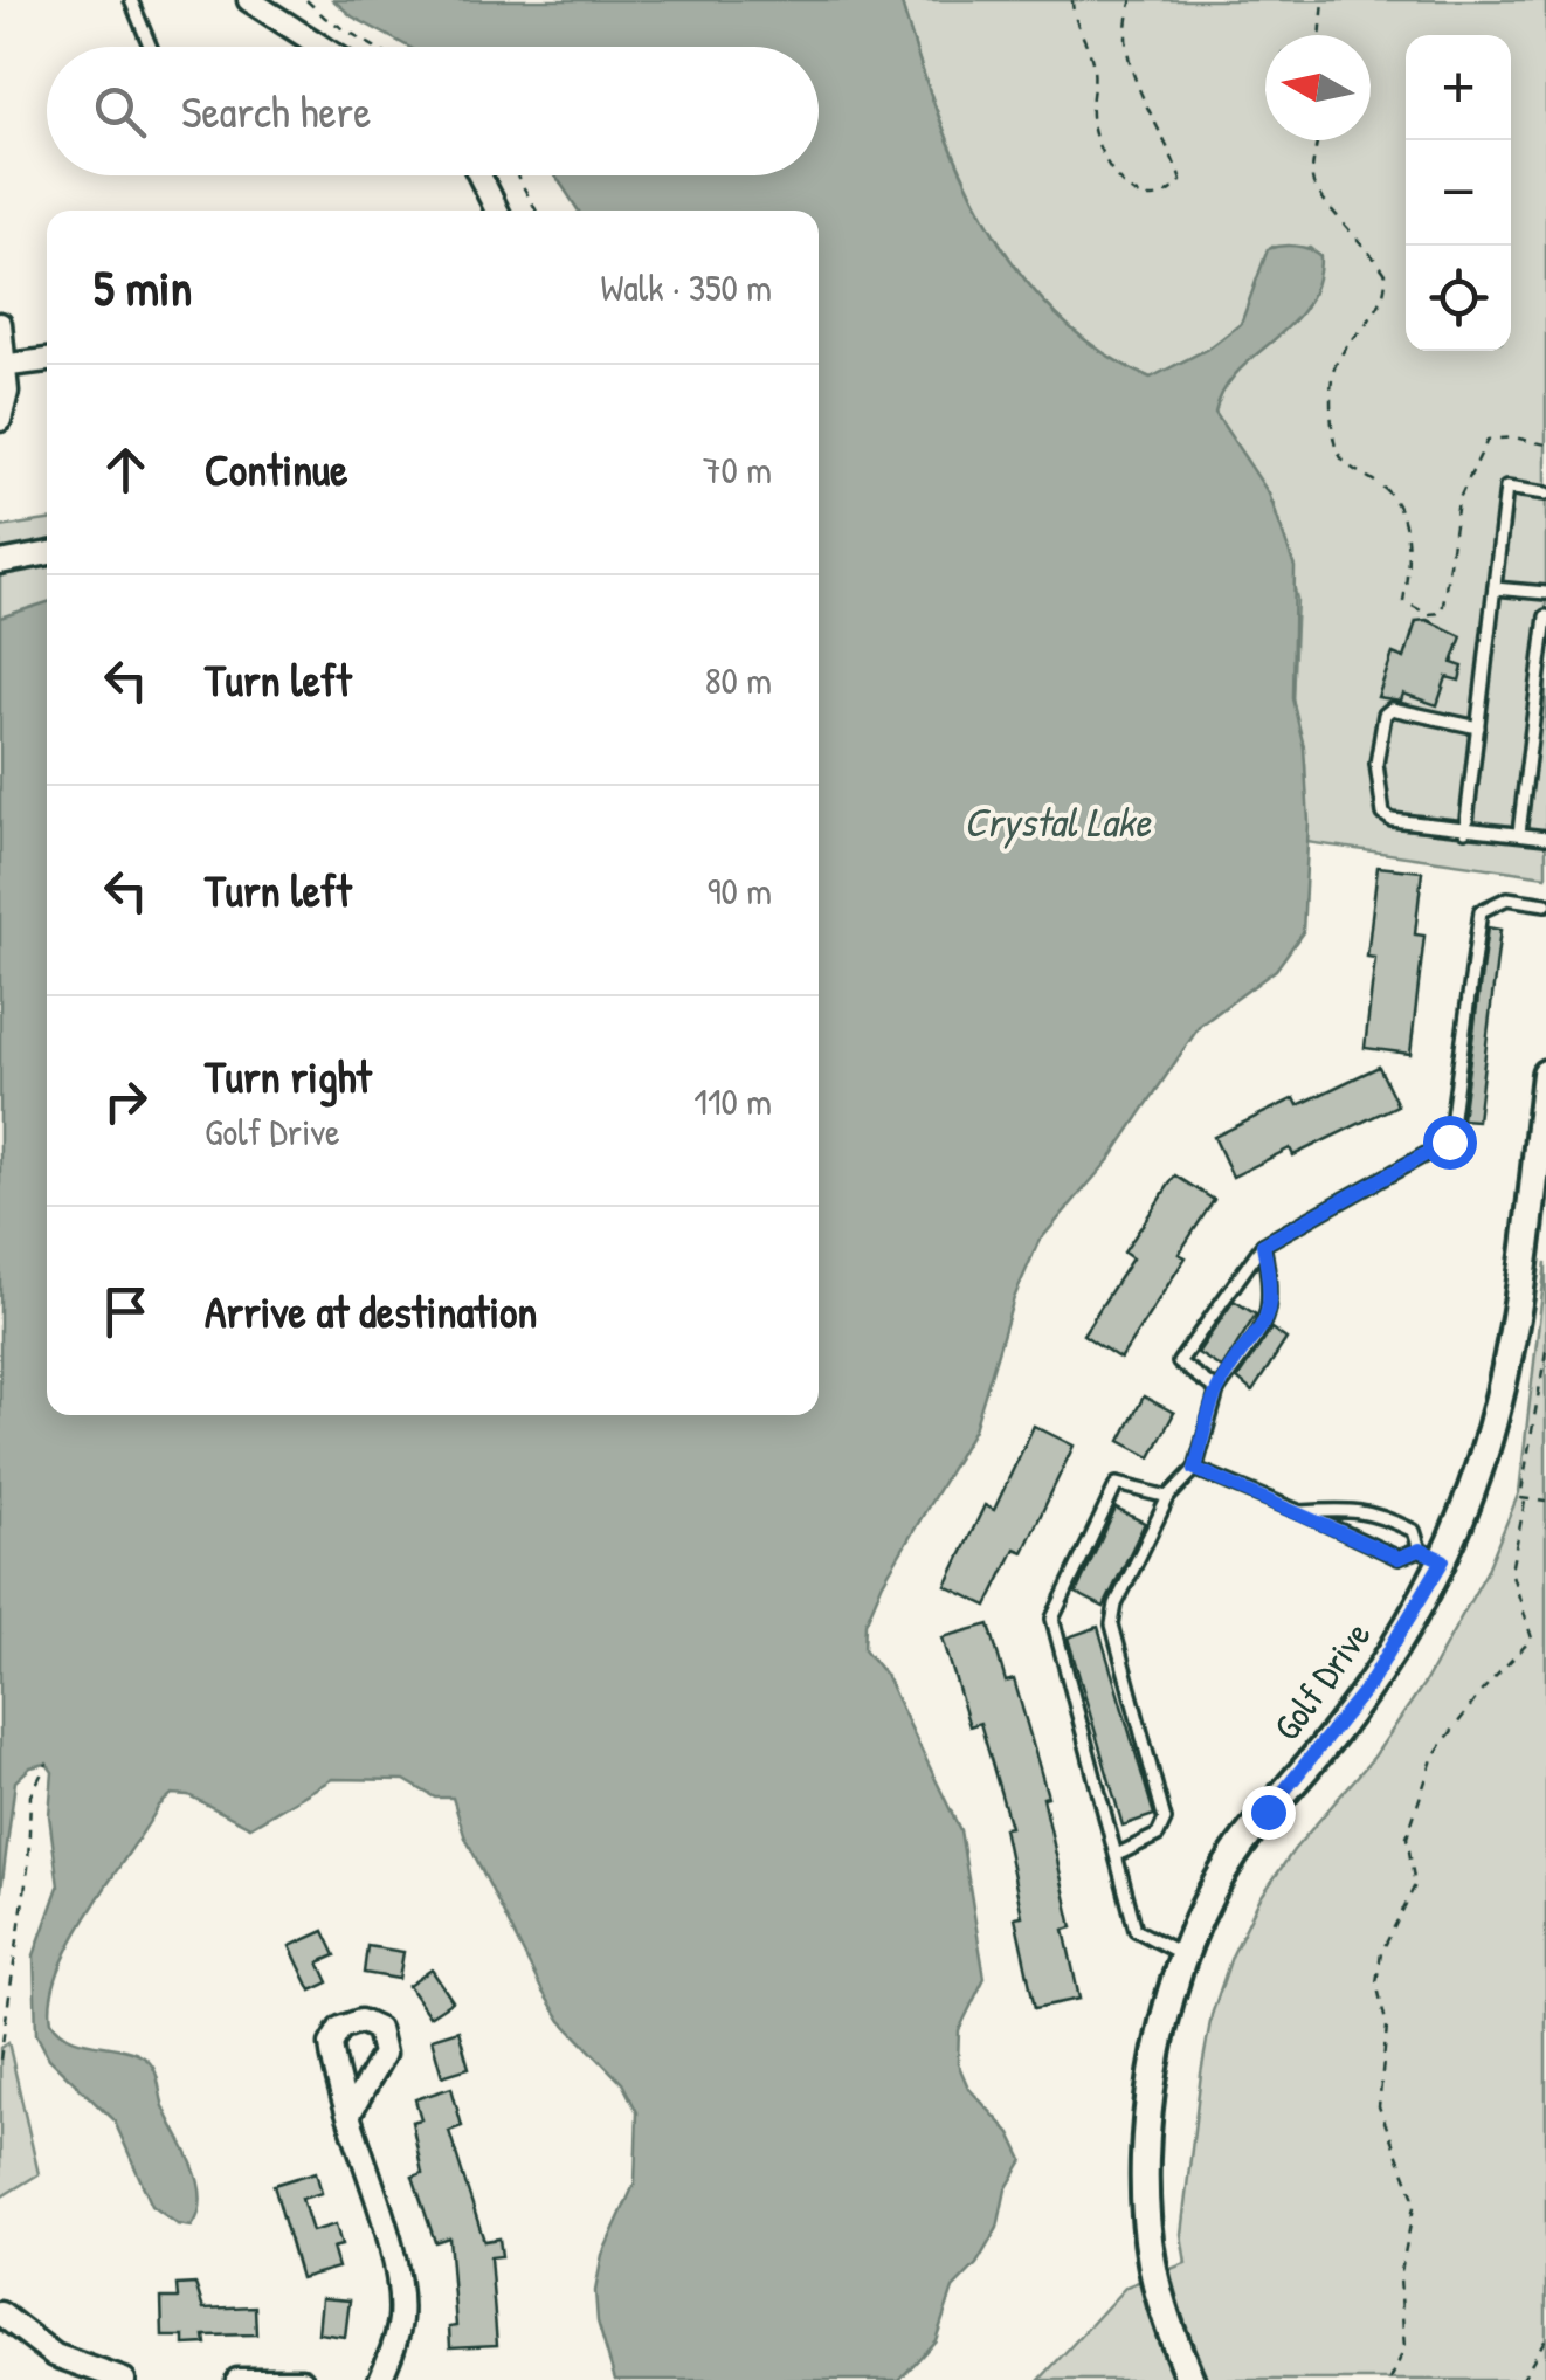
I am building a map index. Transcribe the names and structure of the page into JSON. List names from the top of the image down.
{
  "streets": {
    "street": ["Golf Drive"]
  },
  "water": ["Crystal Lake"],
  "north": "left",
  "page": {
    "map_buttons": ["+", "−"],
    "search": "Search here",
    "heading": ["5 min", "Walk · 350 m"],
    "list": [
      ["Continue", "70 m"],
      ["Turn left", "80 m"],
      ["Turn left", "90 m"],
      ["Turn right", "Golf Drive", "110 m"],
      "Arrive at destination"
    ]
  }
}
